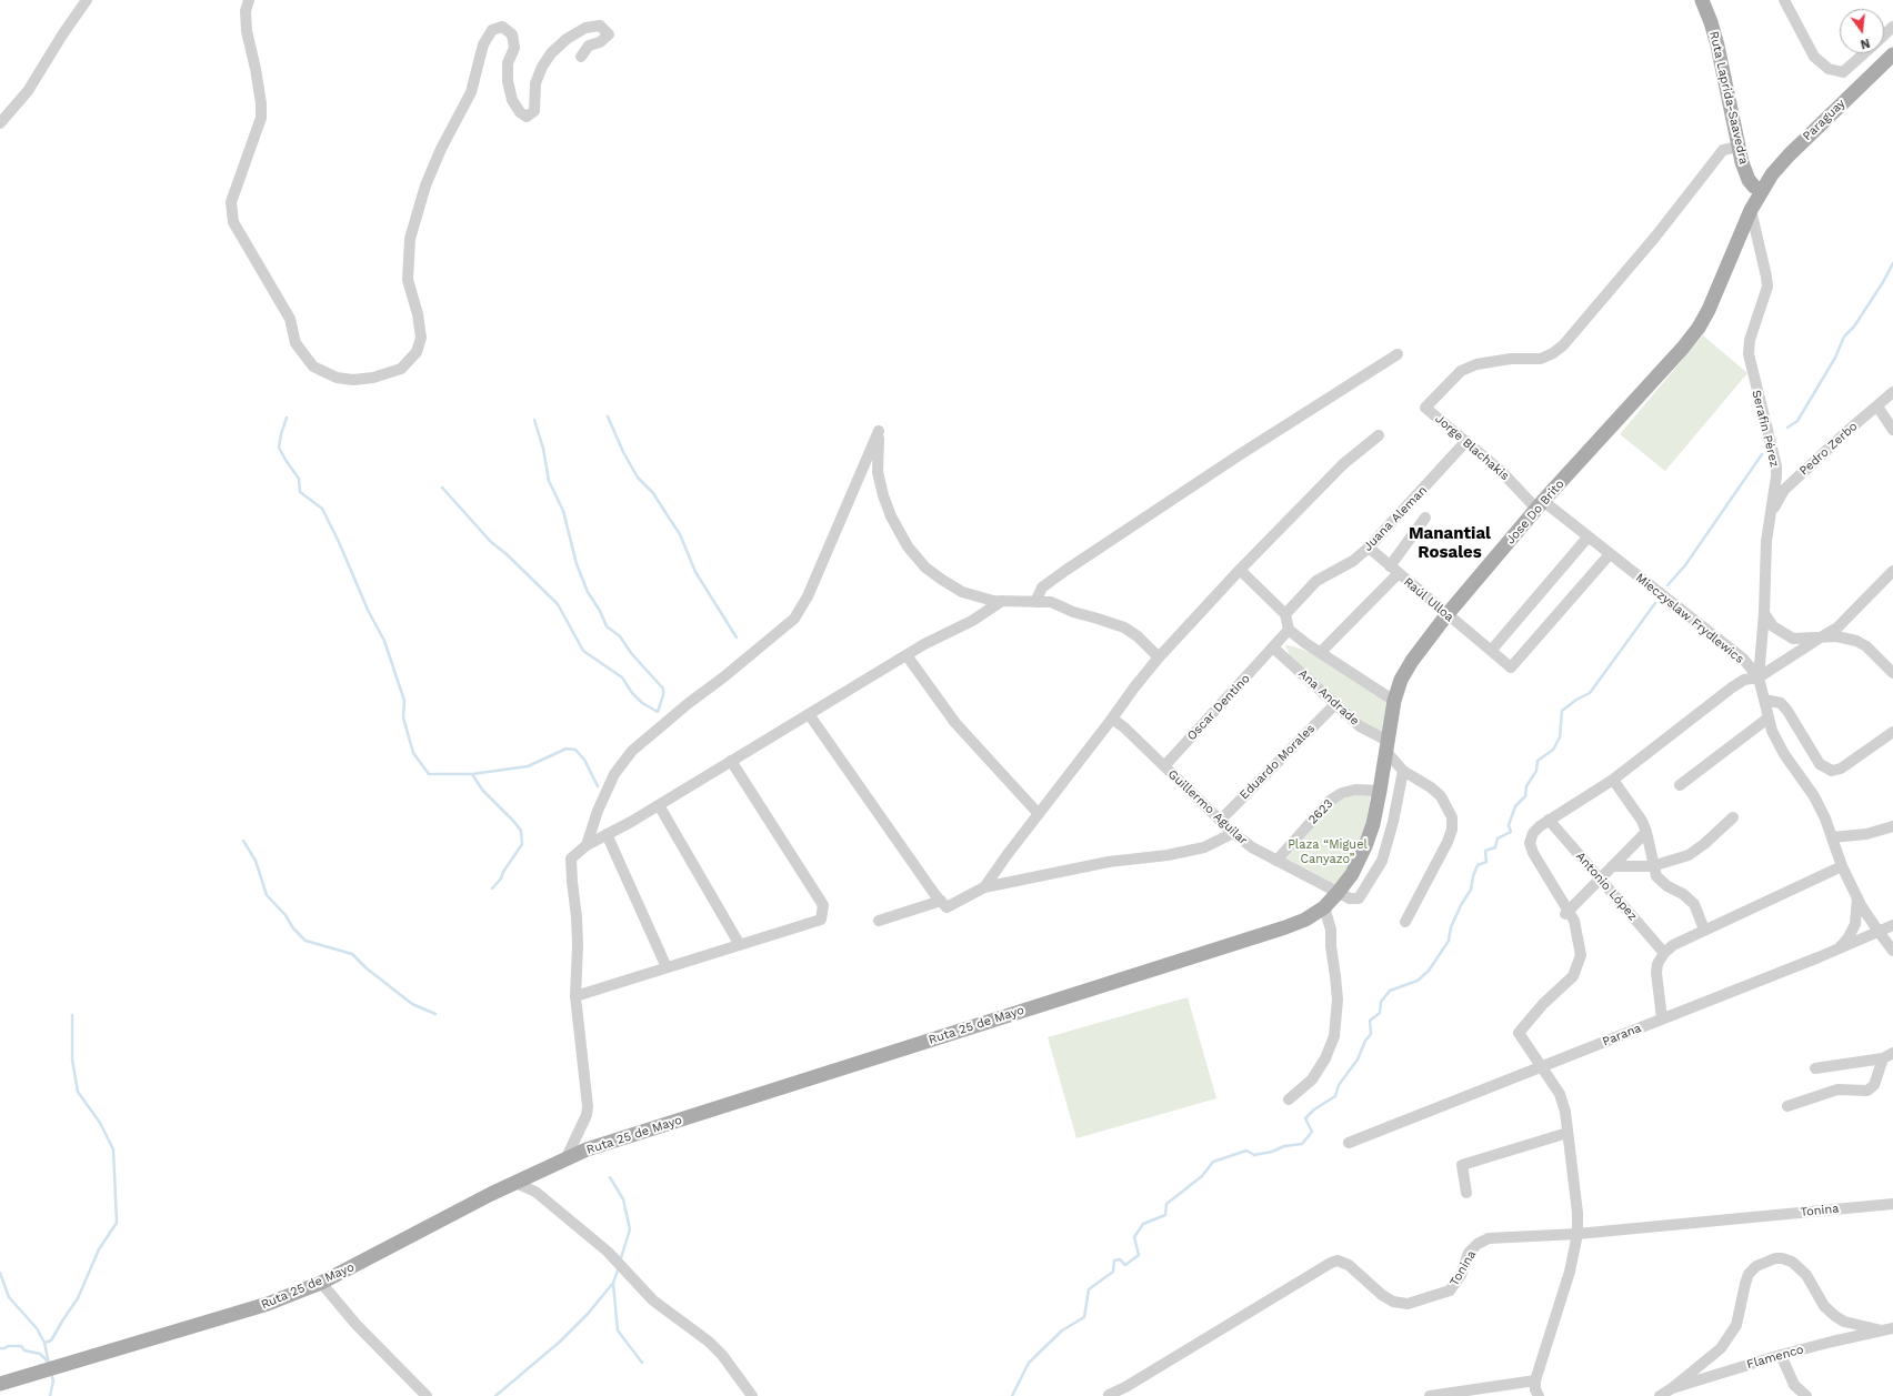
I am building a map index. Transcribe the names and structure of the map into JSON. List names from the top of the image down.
{
  "streets": {
    "main road": [
      "Ruta Laprida-Saavedra",
      "Paraguay",
      "Jose Do Brito",
      "Ruta 25 de Mayo"
    ],
    "street": [
      "Serafin Pérez",
      "Jorge Blachakis",
      "Pedro Zerbo",
      "Juana Aleman",
      "Raúl Ulloa",
      "Mieczyslaw Frydlewics",
      "Ana Andrade",
      "Oscar Dentino",
      "Eduardo Morales",
      "Guillermo Aguilar",
      "2623",
      "Antonio López",
      "Parana",
      "Tonina",
      "Flamenco"
    ]
  },
  "crossings": [
    ["Ruta Laprida-Saavedra", "Paraguay"],
    ["Ruta Laprida-Saavedra", "Jorge Blachakis"],
    ["Ruta Laprida-Saavedra", "Jose Do Brito"],
    ["Paraguay", "Jose Do Brito"],
    ["Serafin Pérez", "Pedro Zerbo"],
    ["Serafin Pérez", "Jose Do Brito"],
    ["Serafin Pérez", "Mieczyslaw Frydlewics"],
    ["Jorge Blachakis", "Jose Do Brito"],
    ["Jorge Blachakis", "Juana Aleman"],
    ["Jorge Blachakis", "Mieczyslaw Frydlewics"],
    ["Jose Do Brito", "Raúl Ulloa"],
    ["Jose Do Brito", "Mieczyslaw Frydlewics"],
    ["Jose Do Brito", "Ana Andrade"],
    ["Jose Do Brito", "Guillermo Aguilar"],
    ["Jose Do Brito", "2623"],
    ["Jose Do Brito", "Ruta 25 de Mayo"],
    ["Juana Aleman", "Raúl Ulloa"],
    ["Raúl Ulloa", "Mieczyslaw Frydlewics"],
    ["Mieczyslaw Frydlewics", "Parana"],
    ["Ana Andrade", "Oscar Dentino"],
    ["Ana Andrade", "Eduardo Morales"],
    ["Oscar Dentino", "Guillermo Aguilar"],
    ["Eduardo Morales", "Guillermo Aguilar"],
    ["Guillermo Aguilar", "2623"]
  ],
  "districts": ["Manantial Rosales"],
  "parks": ["Plaza “Miguel Canyazo”"],
  "north": "bottom"
}
